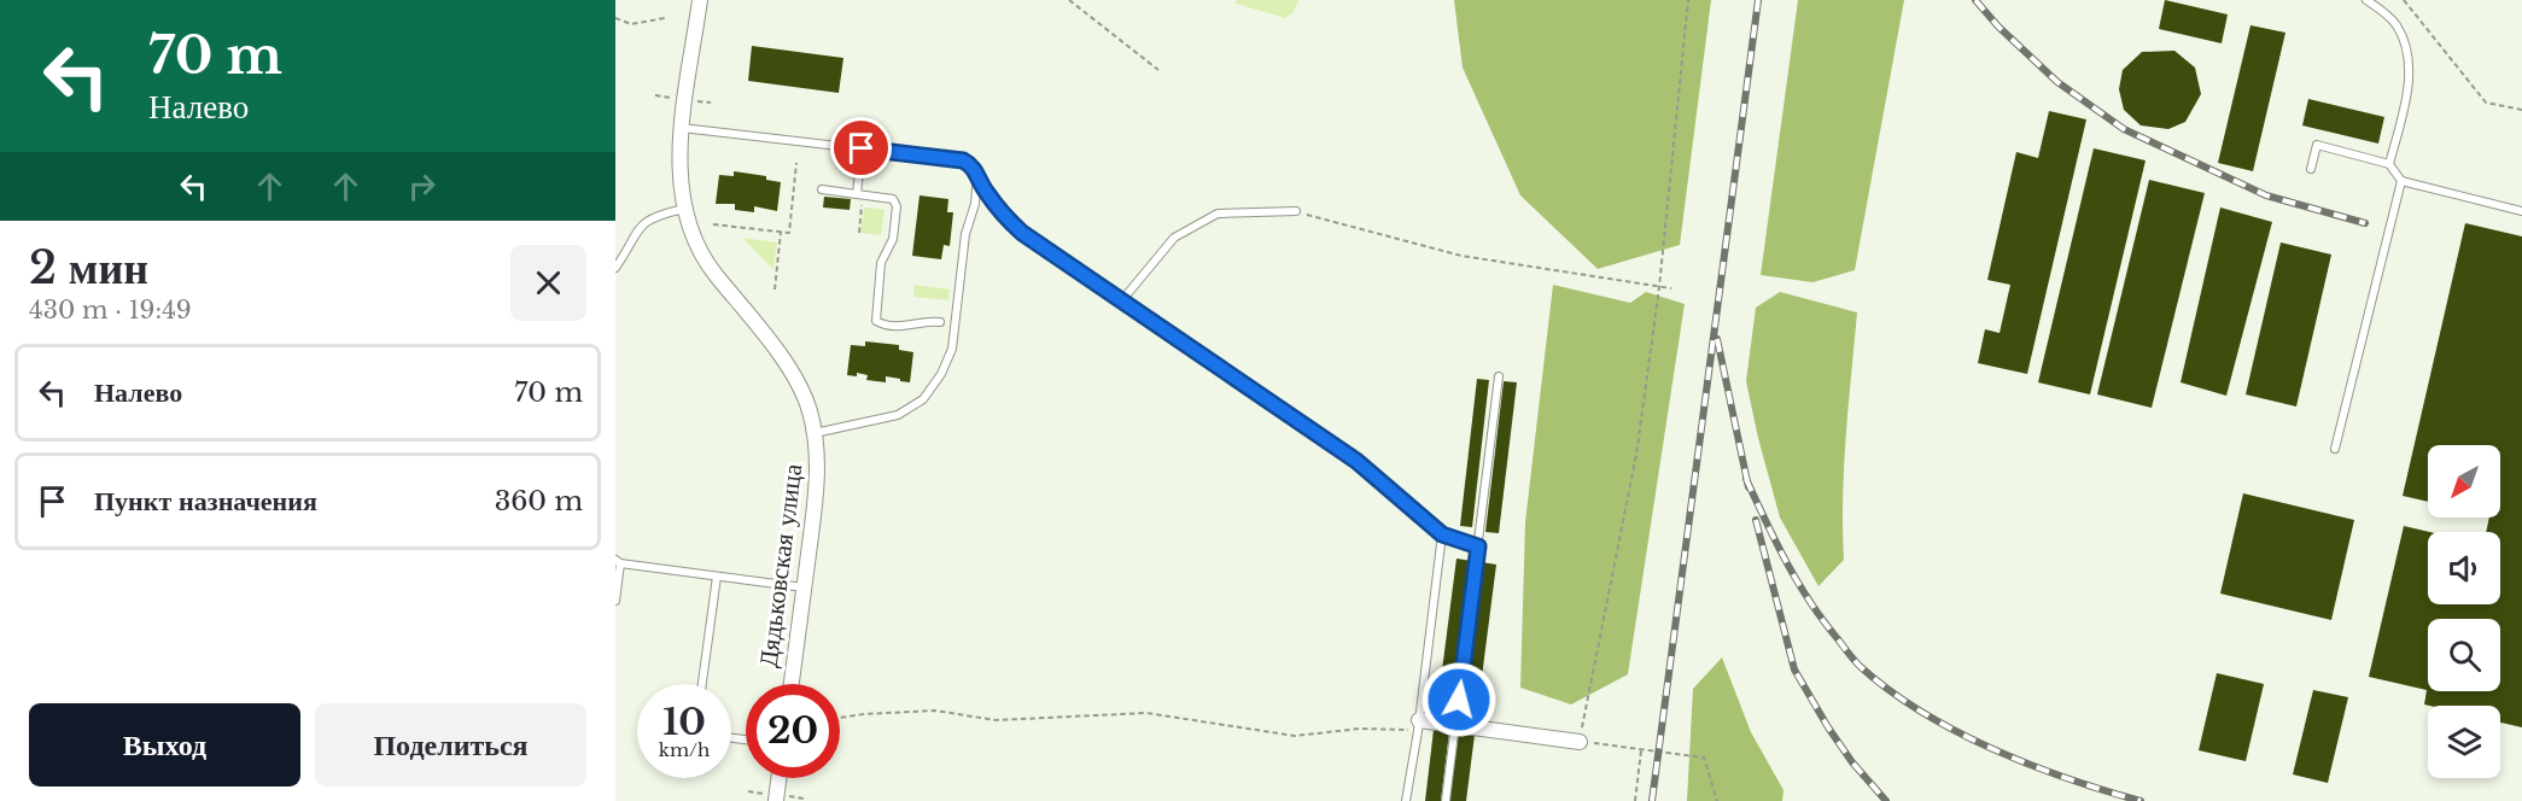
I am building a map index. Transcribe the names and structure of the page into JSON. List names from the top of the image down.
{
  "streets": {
    "street": ["Дядьковская улица"]
  },
  "north": "bottom left",
  "page": {
    "turn": ["70 m", "Налево"],
    "heading": ["2 мин", "430 m · 19:49"],
    "list": [
      {
        "name": "Налево",
        "value": "70 m"
      },
      {
        "name": "Пункт назначения",
        "value": "360 m"
      }
    ],
    "speed": "10 km/h",
    "limit": "20",
    "buttons": ["Выход", "Поделиться"]
  }
}
